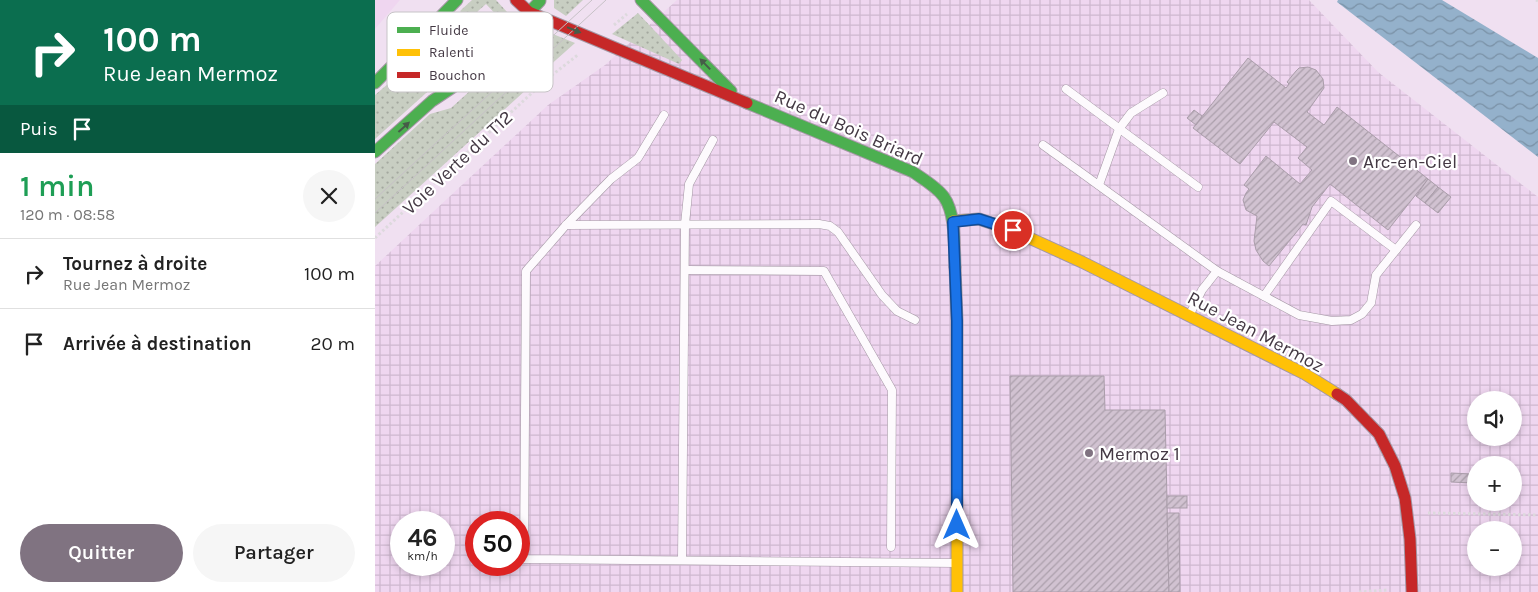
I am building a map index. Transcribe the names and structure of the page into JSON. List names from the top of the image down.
{
  "streets": {
    "main road": ["Rue du Bois Briard", "Rue Jean Mermoz"],
    "path": ["Voie Verte du T12"]
  },
  "crossings": [
    ["Rue du Bois Briard", "Rue Jean Mermoz"]
  ],
  "places": ["Arc-en-Ciel", "Mermoz 1"],
  "legend": ["Fluide", "Ralenti", "Bouchon"],
  "page": {
    "turn": ["100 m", "Rue Jean Mermoz"],
    "then": "Puis",
    "heading": ["1 min", "120 m · 08:58"],
    "list": [
      {
        "name": "Tournez à droite",
        "note": "Rue Jean Mermoz",
        "value": "100 m"
      },
      {
        "name": "Arrivée à destination",
        "value": "20 m"
      }
    ],
    "map_buttons": ["+", "−"],
    "speed": "46 km/h",
    "limit": "50",
    "buttons": ["Quitter", "Partager"]
  }
}
